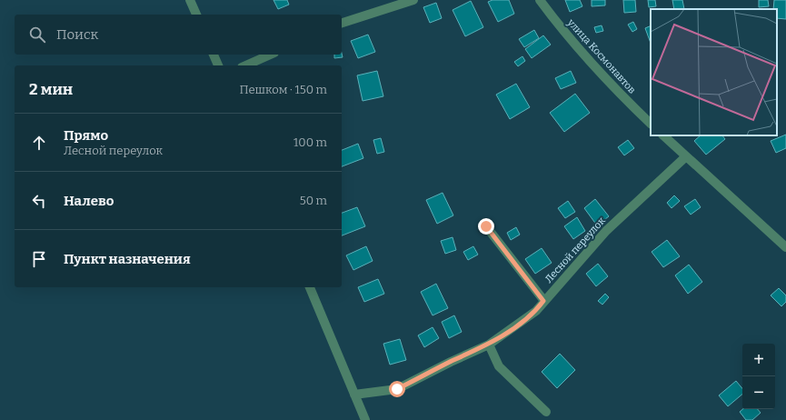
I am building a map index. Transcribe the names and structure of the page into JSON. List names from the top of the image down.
{
  "streets": {
    "street": ["улица Космонавтов", "Лесной переулок"]
  },
  "page": {
    "search": "Поиск",
    "heading": ["2 мин", "Пешком · 150 m"],
    "list": [
      ["Прямо", "Лесной переулок", "100 m"],
      ["Налево", "50 m"],
      "Пункт назначения"
    ],
    "map_buttons": ["+", "−"]
  }
}
